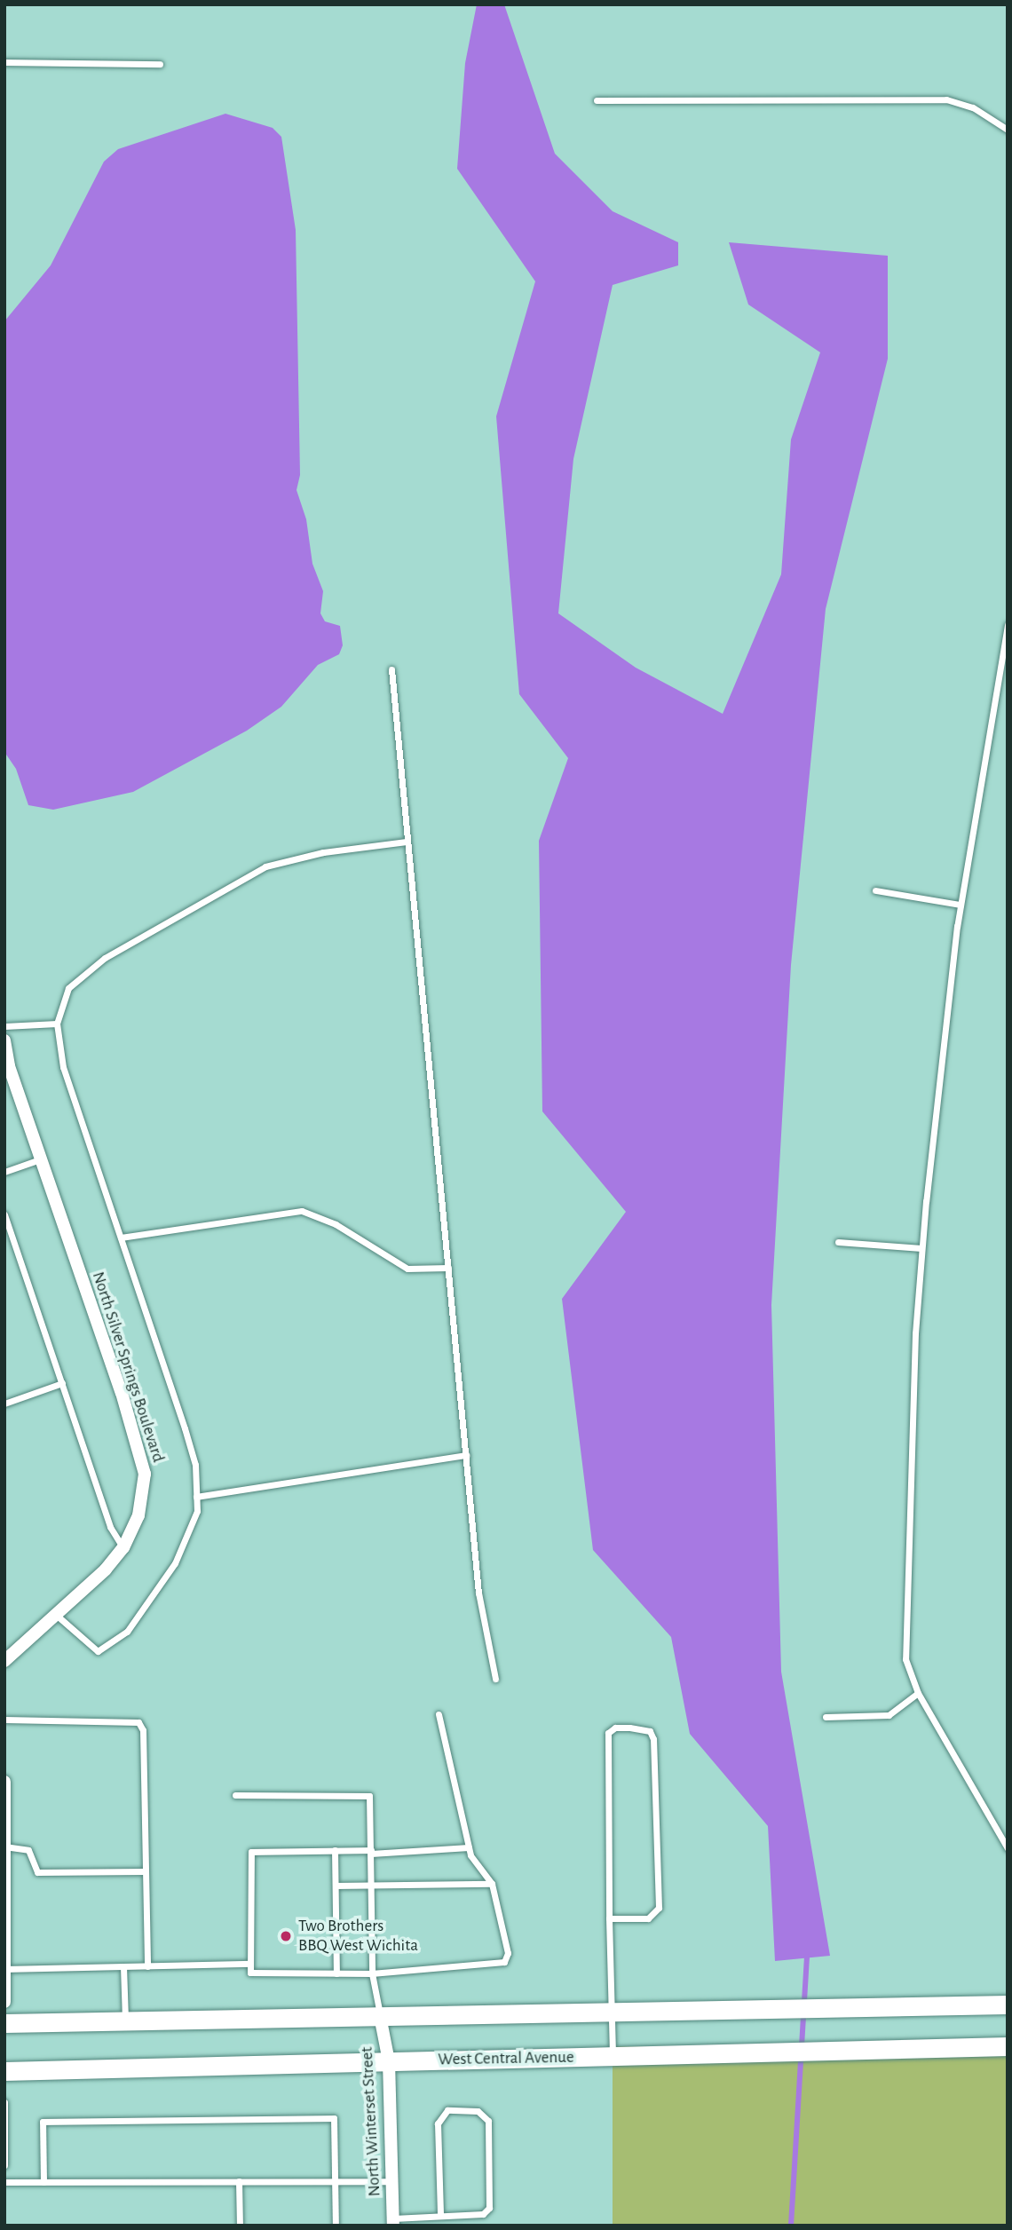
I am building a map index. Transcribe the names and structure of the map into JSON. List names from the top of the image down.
{
  "streets": {
    "main road": ["West Central Avenue"],
    "street": ["North Silver Springs Boulevard", "North Winterset Street"]
  },
  "crossings": [
    ["West Central Avenue", "North Winterset Street"]
  ],
  "places": ["Two Brothers BBQ West Wichita"]
}
